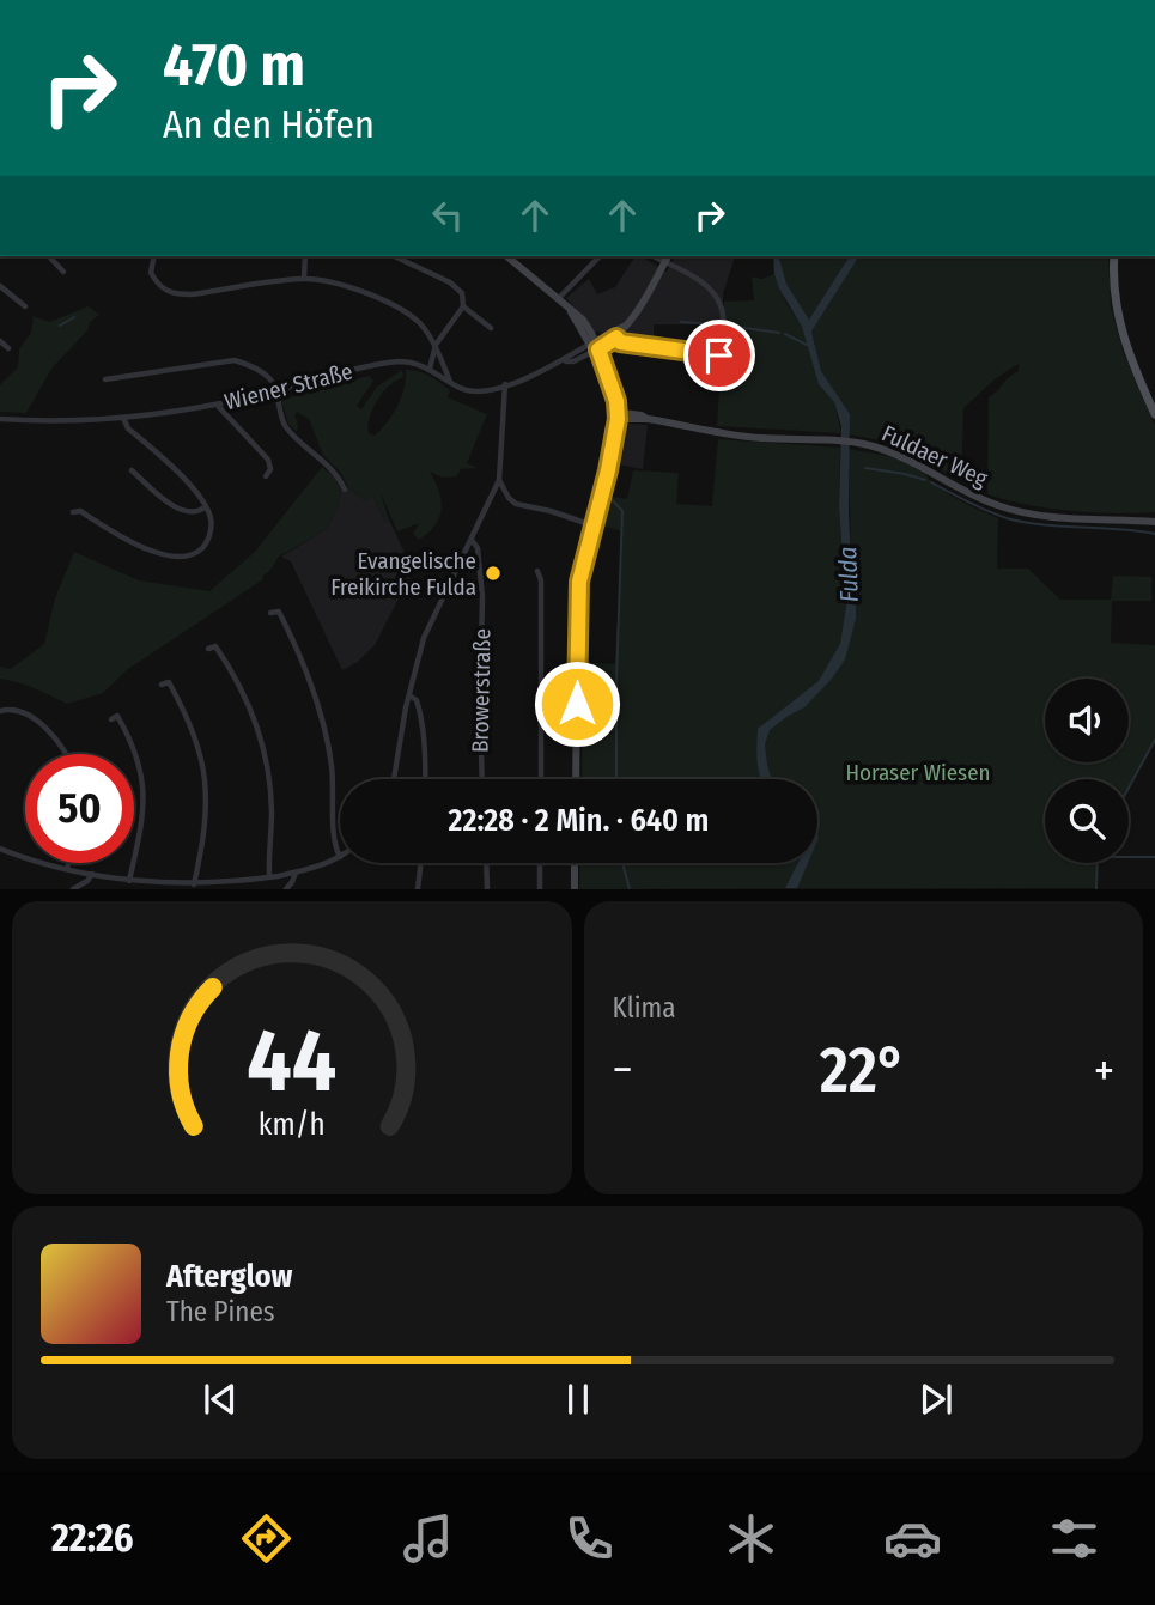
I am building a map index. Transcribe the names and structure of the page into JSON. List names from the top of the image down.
{
  "streets": {
    "main road": ["Fuldaer Weg"],
    "street": ["Wiener Straße", "Browerstraße"]
  },
  "water": ["Fulda"],
  "parks": ["Horaser Wiesen"],
  "places": ["Evangelische Freikirche Fulda"],
  "page": {
    "turn": ["470 m", "An den Höfen"],
    "limit": "50",
    "trip": "22:28 · 2 Min. · 640 m",
    "tile": "Klima",
    "heat": ["−", "22°", "+"],
    "song": ["Afterglow", "The Pines"],
    "tabs": "22:26",
    "gauge": ["44", "km/h"]
  }
}
